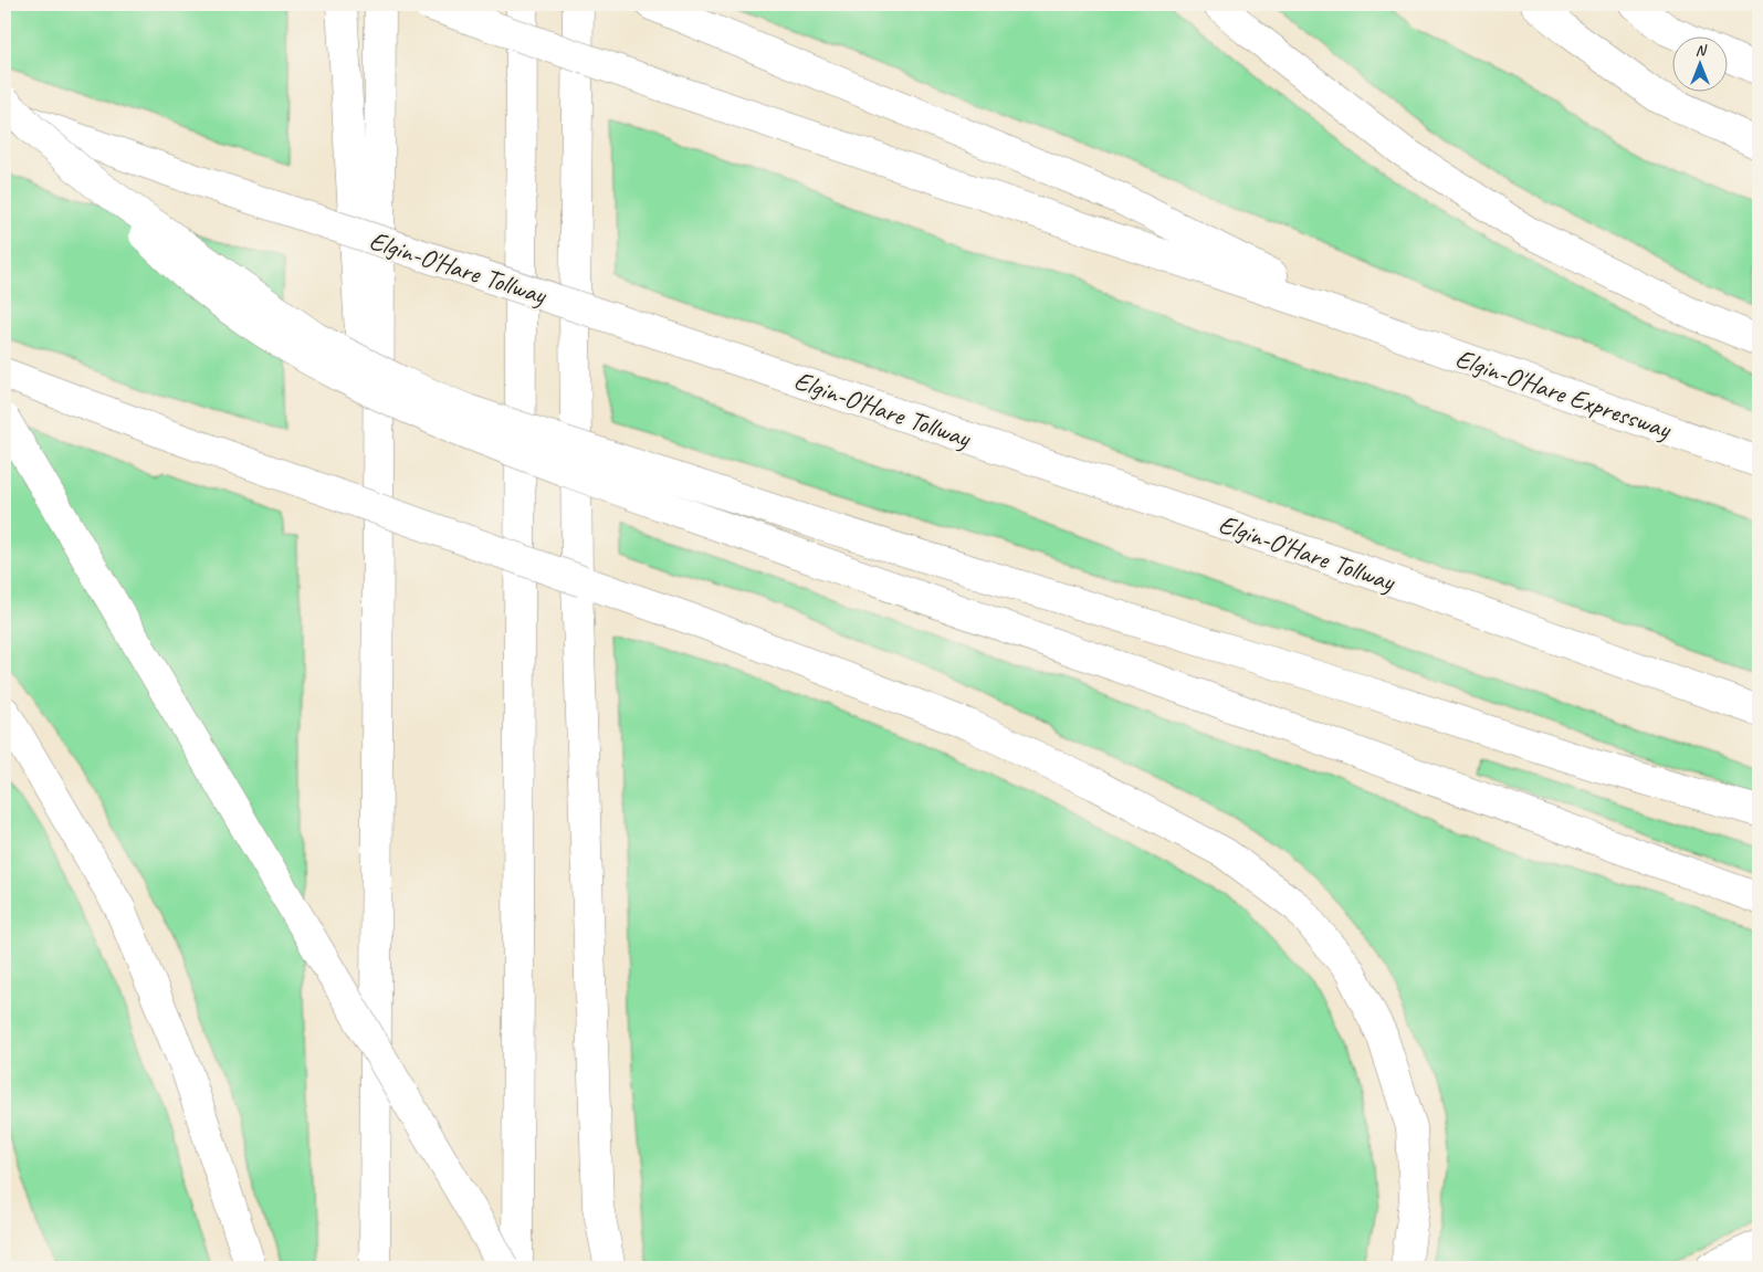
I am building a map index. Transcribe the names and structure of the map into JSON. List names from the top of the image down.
{
  "streets": {
    "main road": ["Elgin-O'Hare Tollway", "Elgin-O'Hare Expressway"]
  },
  "north": "top"
}
